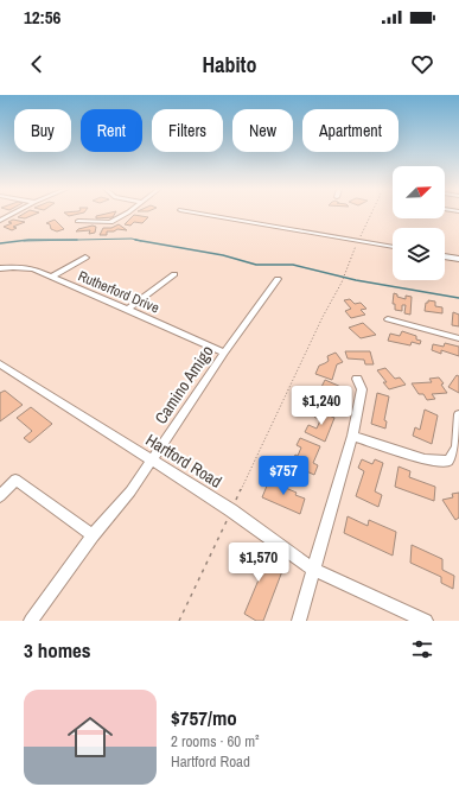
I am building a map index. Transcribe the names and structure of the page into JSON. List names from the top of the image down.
{
  "streets": {
    "street": ["Rutherford Drive", "Camino Amigo", "Hartford Road"]
  },
  "crossings": [
    ["Rutherford Drive", "Camino Amigo"],
    ["Camino Amigo", "Hartford Road"]
  ],
  "north": "top right",
  "page": {
    "status": "12:56",
    "header": "Habito",
    "chip": [
      "Buy",
      "Rent",
      "Filters",
      "New",
      "Apartment"
    ],
    "price": ["$1,240", "$757", "$1,570"],
    "heading": "3 homes",
    "list": [
      {
        "name": "$757/mo",
        "note": "2 rooms · 60 m² · Hartford Road"
      }
    ]
  }
}
